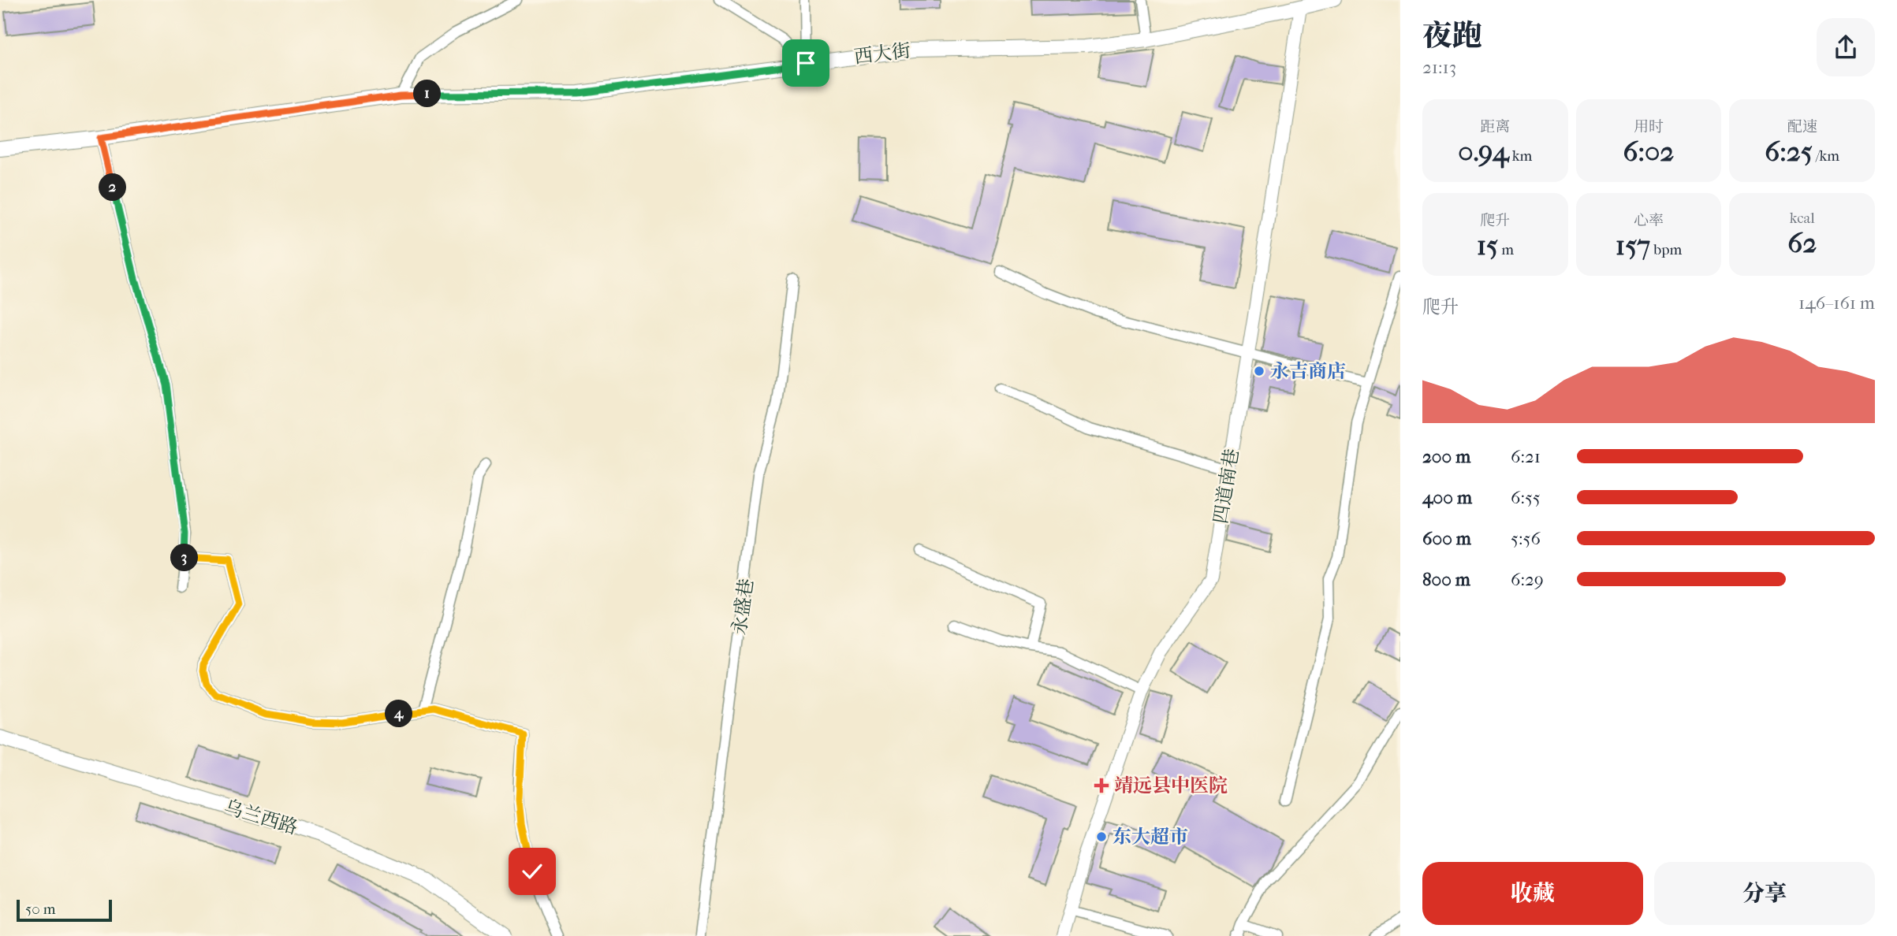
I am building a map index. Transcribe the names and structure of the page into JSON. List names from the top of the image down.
{
  "streets": {
    "main road": ["西大街", "乌兰西路"],
    "street": ["四道南巷", "永盛巷"]
  },
  "crossings": [
    ["西大街", "四道南巷"]
  ],
  "places": {
    "other": ["永吉商店", "东大超市"],
    "health": ["靖远县中医院"]
  },
  "scale_bar": "50 m",
  "page": {
    "heading": ["夜跑", "21:13"],
    "pins": [
      "1",
      "2",
      "3",
      "4"
    ],
    "stats": [
      ["距离", "0.94 km"],
      ["用时", "6:02"],
      ["配速", "6:25 /km"],
      ["爬升", "15 m"],
      ["心率", "157 bpm"],
      ["kcal", "62"]
    ],
    "chart": ["爬升", "146–161 m"],
    "list": [
      {
        "name": "200 m",
        "note": "6:21"
      },
      {
        "name": "400 m",
        "note": "6:55"
      },
      {
        "name": "600 m",
        "note": "5:56"
      },
      {
        "name": "800 m",
        "note": "6:29"
      }
    ],
    "buttons": ["收藏", "分享"],
    "scale": "50 m"
  }
}
